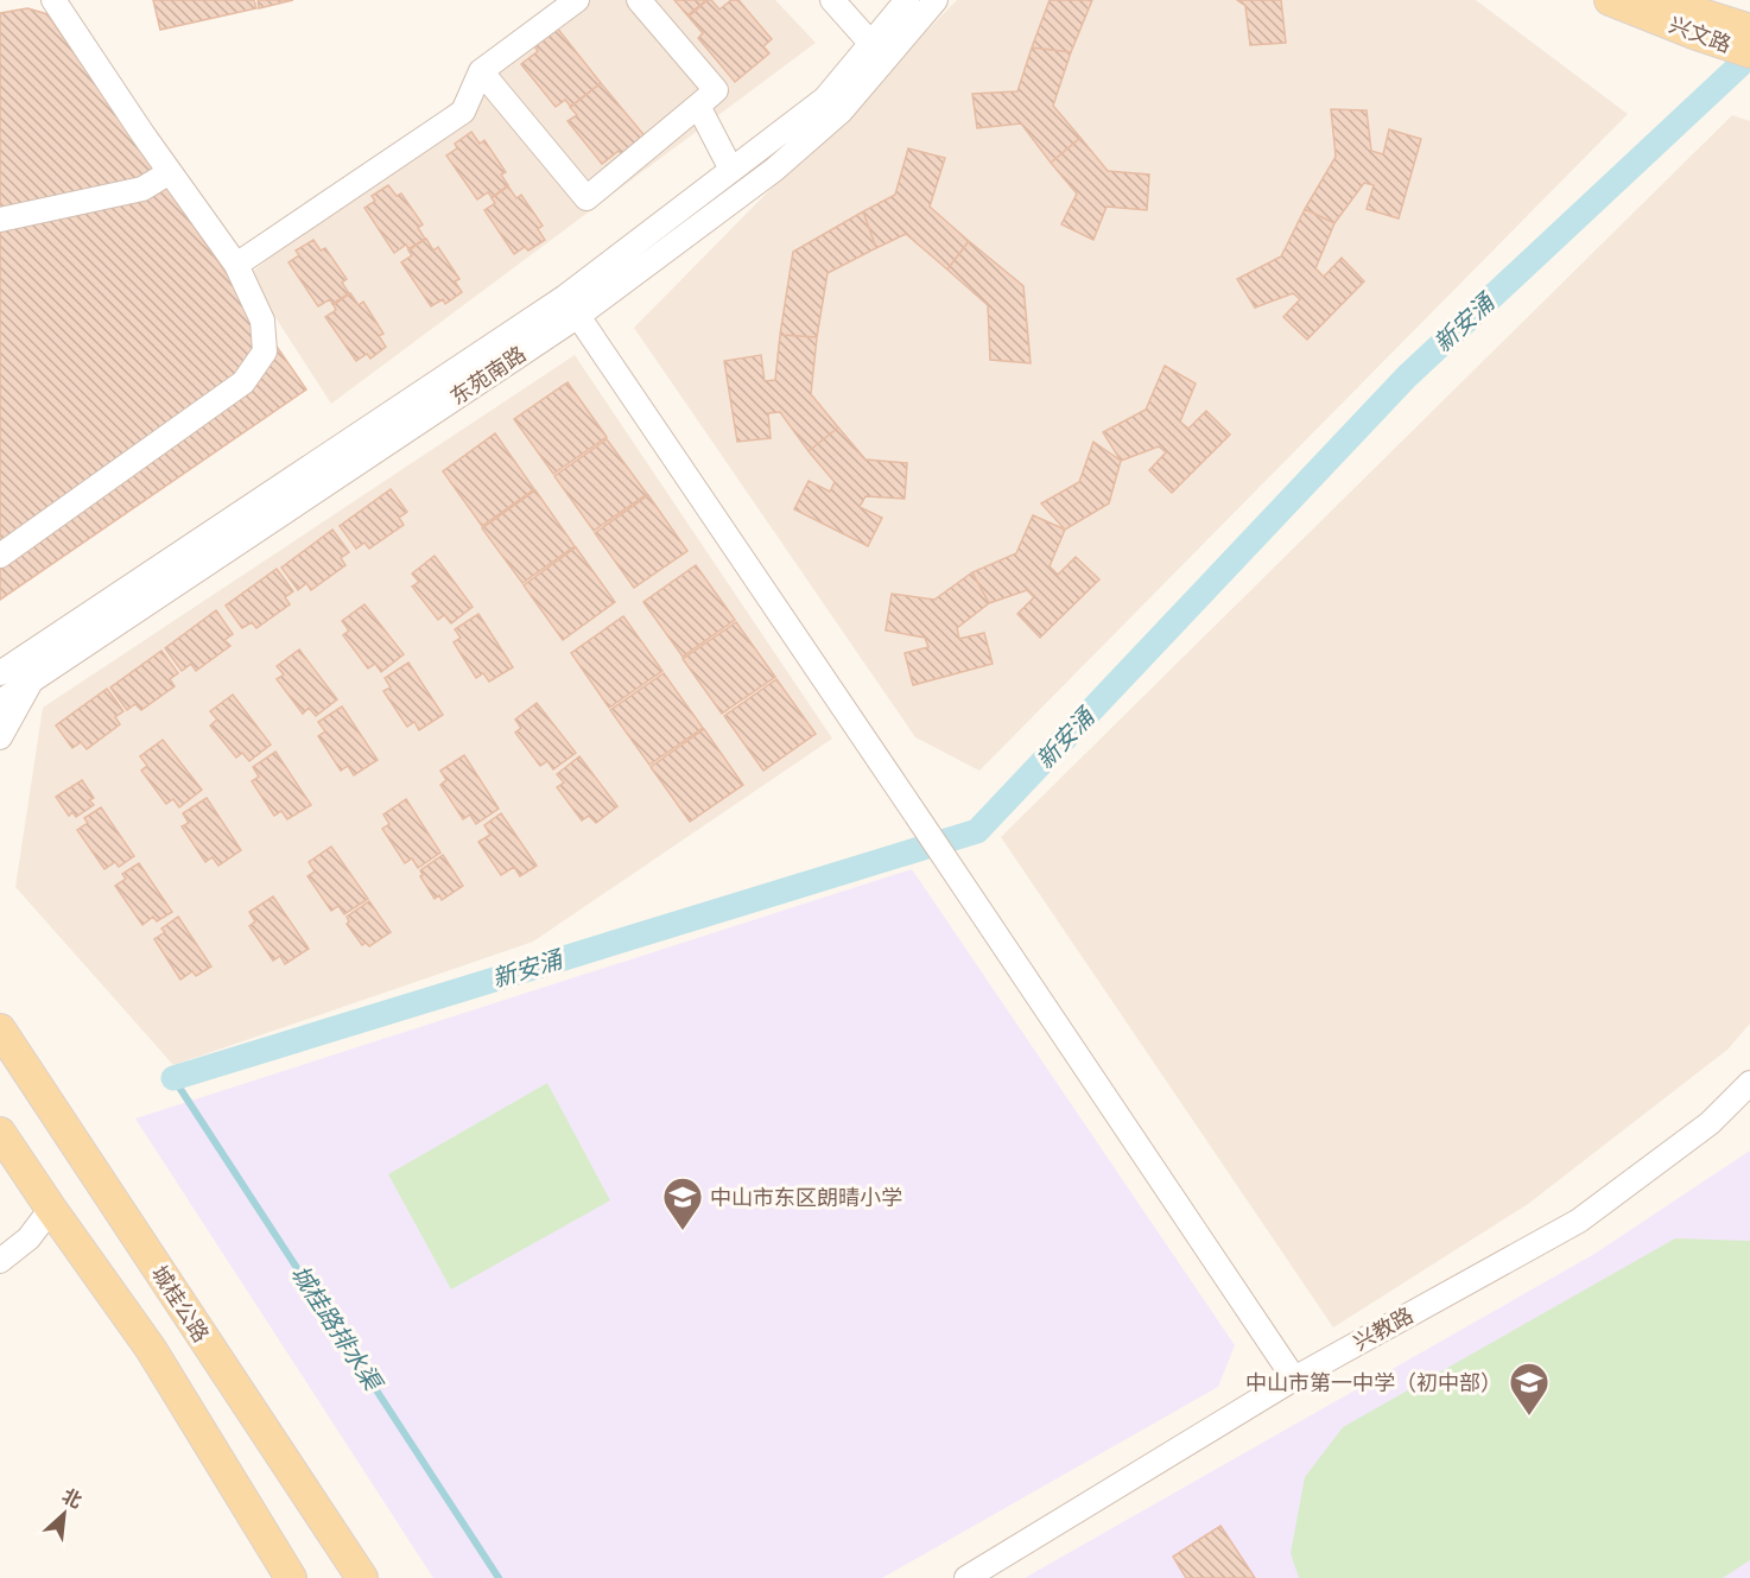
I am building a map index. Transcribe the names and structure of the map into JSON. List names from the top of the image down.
{
  "streets": {
    "main road": ["兴文路", "城桂公路"],
    "street": ["东苑南路", "兴教路"]
  },
  "water": ["新安涌", "城桂路排水渠"],
  "places": {
    "school or university": ["中山市东区朗晴小学", "中山市第一中学（初中部）"]
  },
  "north": "top right"
}
